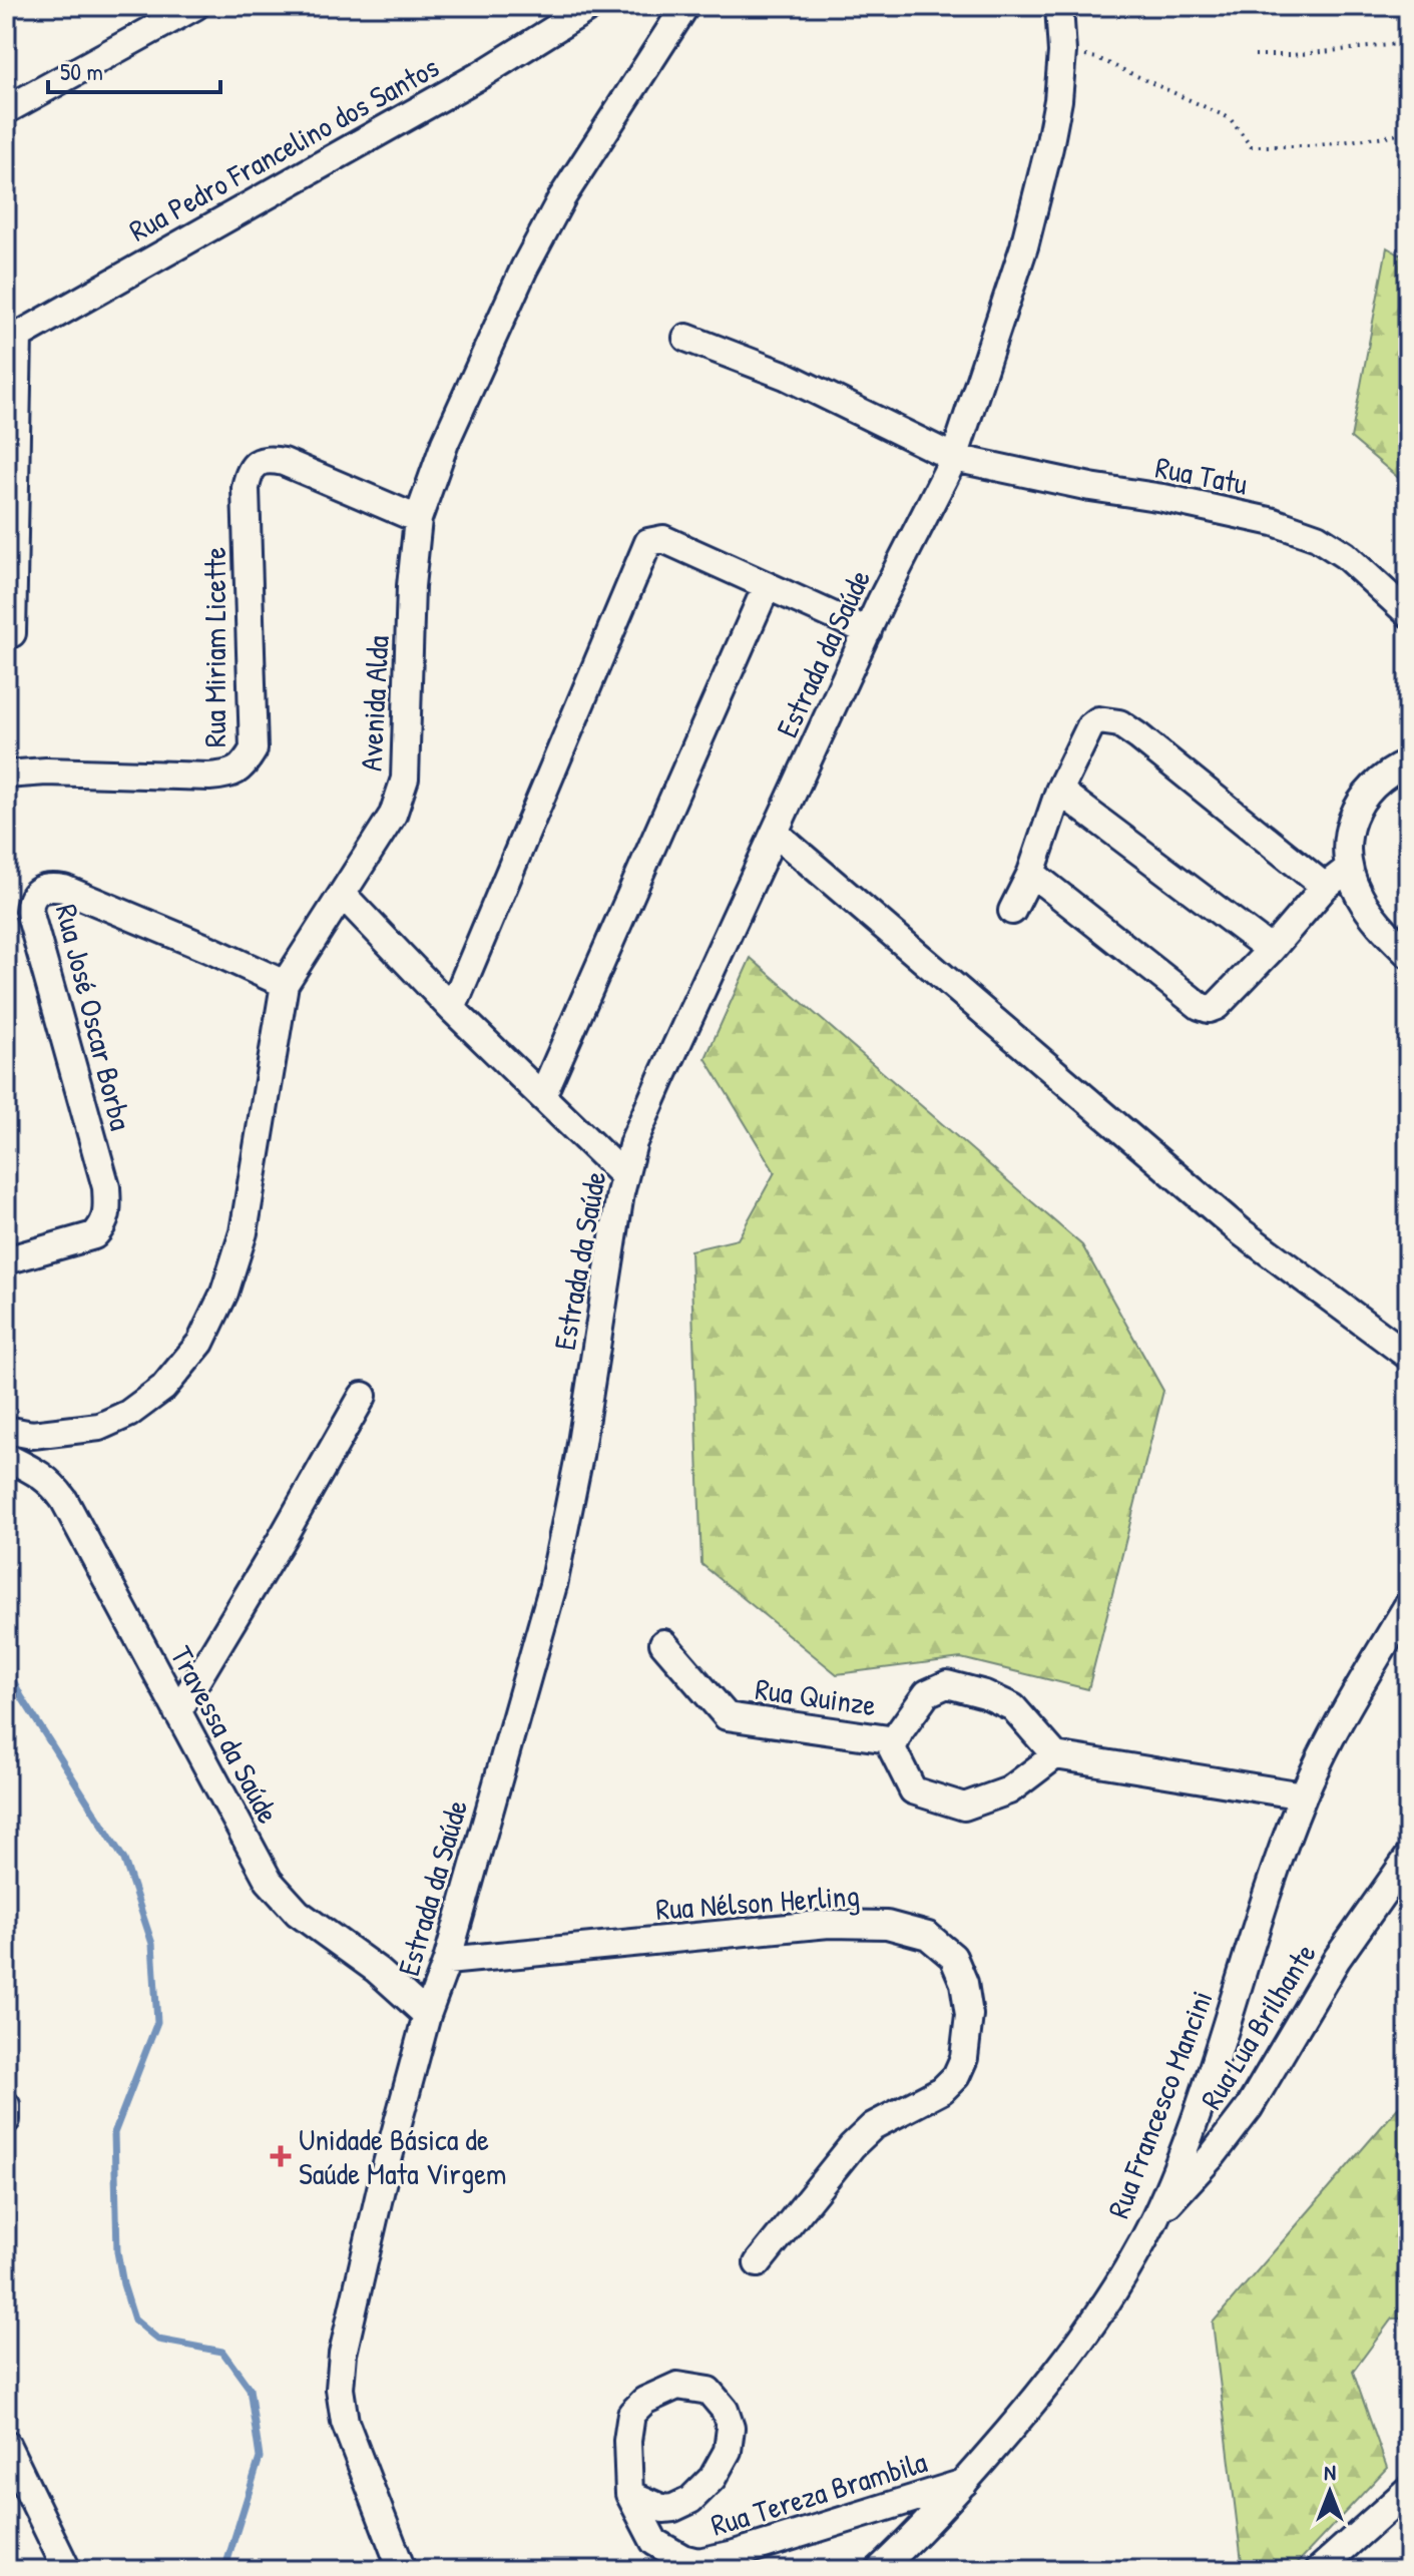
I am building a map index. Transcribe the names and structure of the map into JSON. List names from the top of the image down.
{
  "streets": {
    "street": [
      "Rua Pedro Francelino dos Santos",
      "Rua Tatu",
      "Rua Miriam Licette",
      "Estrada da Saúde",
      "Avenida Alda",
      "Rua José Oscar Borba",
      "Rua Quinze",
      "Travessa da Saúde",
      "Rua Nélson Herling",
      "Rua Lua Brilhante",
      "Rua Francesco Mancini",
      "Rua Tereza Brambila"
    ]
  },
  "crossings": [
    ["Rua Tatu", "Estrada da Saúde"],
    ["Rua Miriam Licette", "Avenida Alda"],
    ["Estrada da Saúde", "Travessa da Saúde"],
    ["Estrada da Saúde", "Rua Nélson Herling"],
    ["Avenida Alda", "Rua José Oscar Borba"],
    ["Rua Lua Brilhante", "Rua Francesco Mancini"],
    ["Rua Francesco Mancini", "Rua Tereza Brambila"]
  ],
  "places": {
    "health": ["Unidade Básica de Saúde Mata Virgem"]
  },
  "scale_bar": "50 m",
  "north": "top"
}
